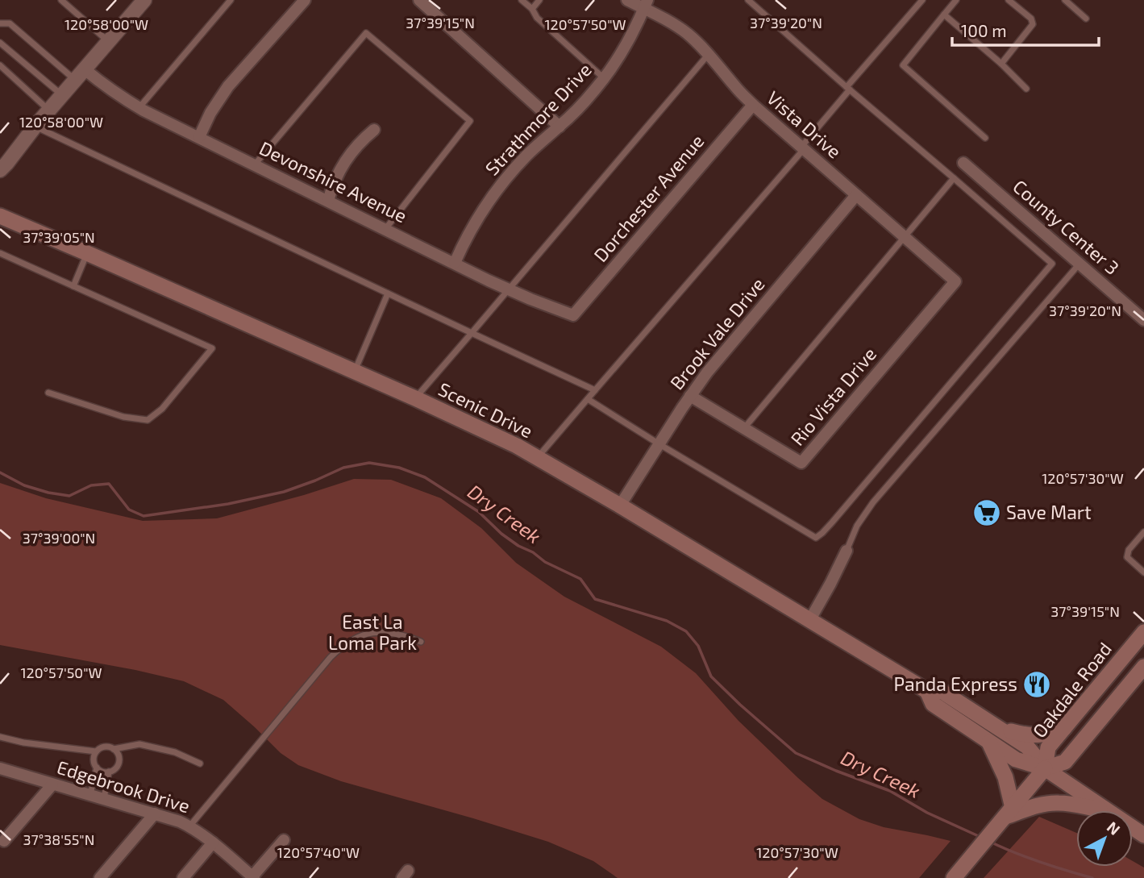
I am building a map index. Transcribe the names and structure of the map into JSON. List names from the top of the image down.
{
  "streets": {
    "main road": ["Scenic Drive", "Oakdale Road"],
    "street": [
      "Strathmore Drive",
      "Vista Drive",
      "Devonshire Avenue",
      "Dorchester Avenue",
      "County Center 3",
      "Brook Vale Drive",
      "Rio Vista Drive",
      "Edgebrook Drive"
    ]
  },
  "crossings": [
    ["Strathmore Drive", "Vista Drive"],
    ["Strathmore Drive", "Devonshire Avenue"],
    ["Vista Drive", "Dorchester Avenue"],
    ["Vista Drive", "Brook Vale Drive"],
    ["Vista Drive", "Rio Vista Drive"],
    ["Devonshire Avenue", "Dorchester Avenue"],
    ["Brook Vale Drive", "Rio Vista Drive"],
    ["Brook Vale Drive", "Scenic Drive"],
    ["Scenic Drive", "Oakdale Road"]
  ],
  "water": ["Dry Creek"],
  "parks": ["East La Loma Park"],
  "places": {
    "supermarket": ["Save Mart"],
    "restaurant": ["Panda Express"]
  },
  "scale_bar": "100 m",
  "north": "top right",
  "coordinates": [
    "37°39'15\"N",
    "37°39'20\"N",
    "120°57'50\"W",
    "120°58'00\"W",
    "37°39'05\"N",
    "120°57'30\"W",
    "37°39'00\"N",
    "37°38'55\"N",
    "120°57'40\"W"
  ]
}
